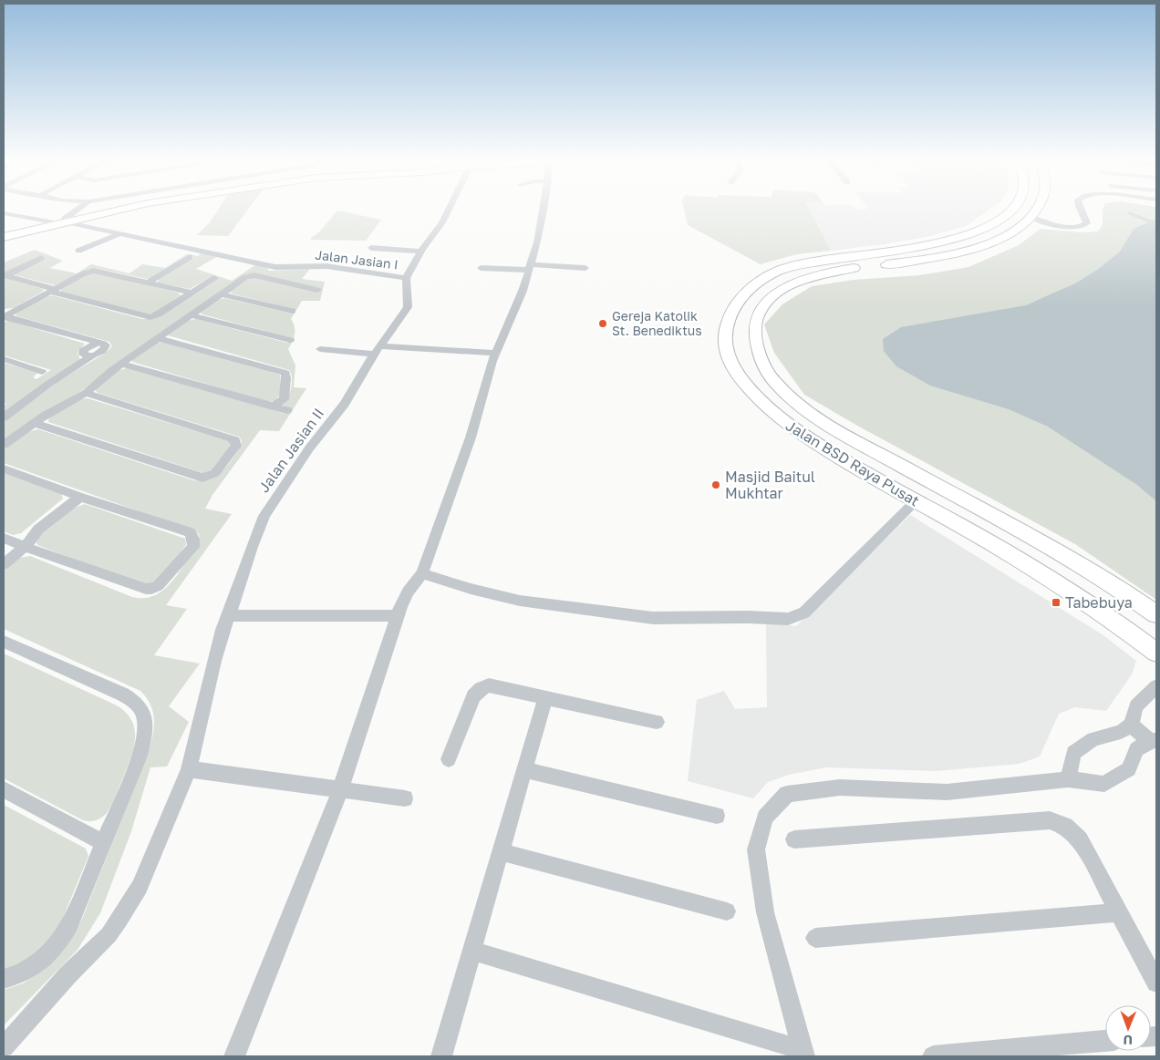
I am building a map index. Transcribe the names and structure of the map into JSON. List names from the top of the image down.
{
  "streets": {
    "main road": ["Jalan BSD Raya Pusat"],
    "street": ["Jalan Jasian I", "Jalan Jasian II"]
  },
  "crossings": [
    ["Jalan Jasian I", "Jalan Jasian II"]
  ],
  "places": {
    "other": ["Gereja Katolik St. Benediktus", "Masjid Baitul Mukhtar"],
    "transit": ["Tabebuya"]
  },
  "north": "bottom"
}
